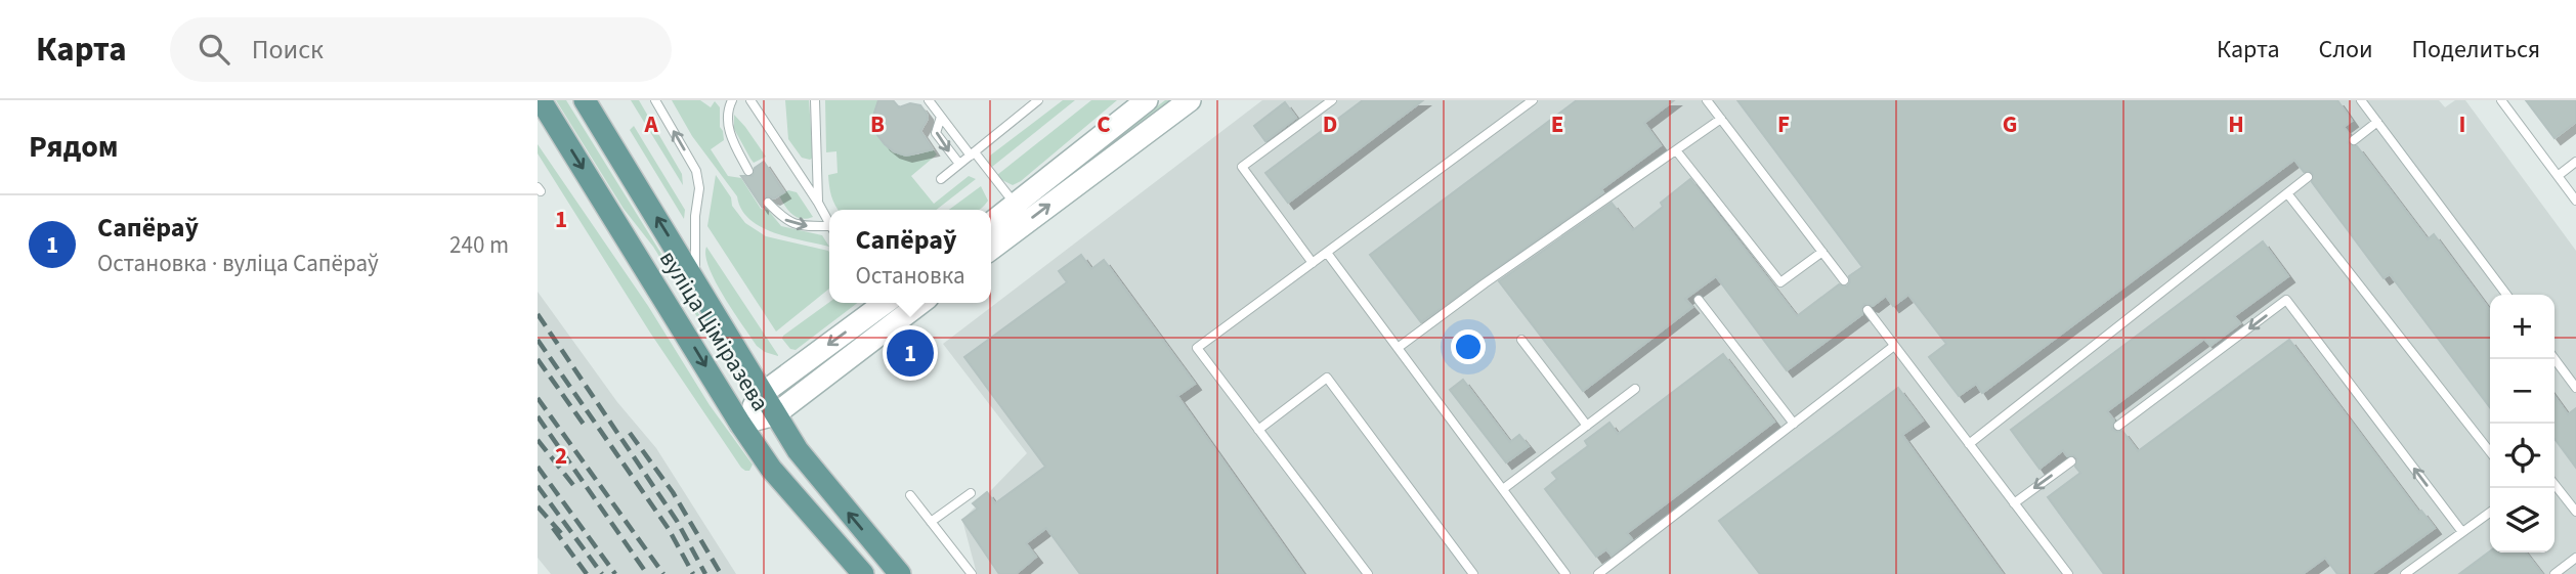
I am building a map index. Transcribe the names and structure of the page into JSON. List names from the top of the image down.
{
  "streets": {
    "main road": ["вуліца Ціміразева"]
  },
  "page": {
    "header": "Карта",
    "search": "Поиск",
    "nav": ["Карта", "Слои", "Поделиться"],
    "heading": "Рядом",
    "list": [
      {
        "mark": "1",
        "name": "Сапёраў",
        "note": "Остановка · вуліца Сапёраў",
        "value": "240 m"
      }
    ],
    "popup": ["Сапёраў", "Остановка"],
    "map_buttons": ["+", "−"],
    "pins": "1"
  },
  "grid": {
    "columns": [
      "A",
      "B",
      "C",
      "D",
      "E",
      "F",
      "G",
      "H",
      "I"
    ],
    "rows": ["1", "2"]
  }
}
